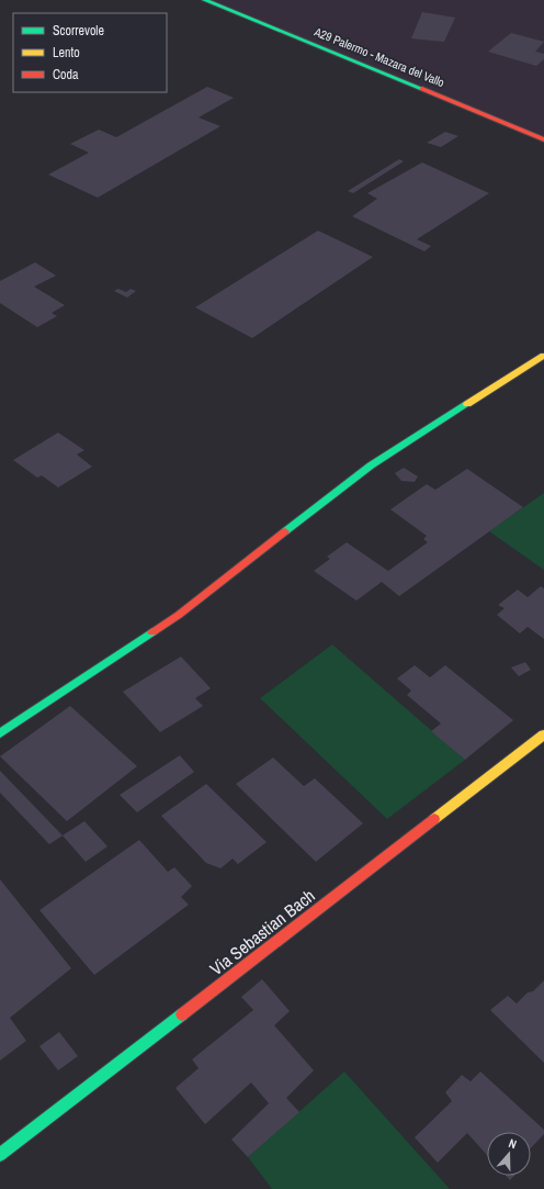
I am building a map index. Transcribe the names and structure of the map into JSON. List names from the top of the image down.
{
  "streets": {
    "street": ["A29 Palermo - Mazara del Vallo", "Via Sebastian Bach"]
  },
  "legend": ["Scorrevole", "Lento", "Coda"],
  "north": "top"
}
